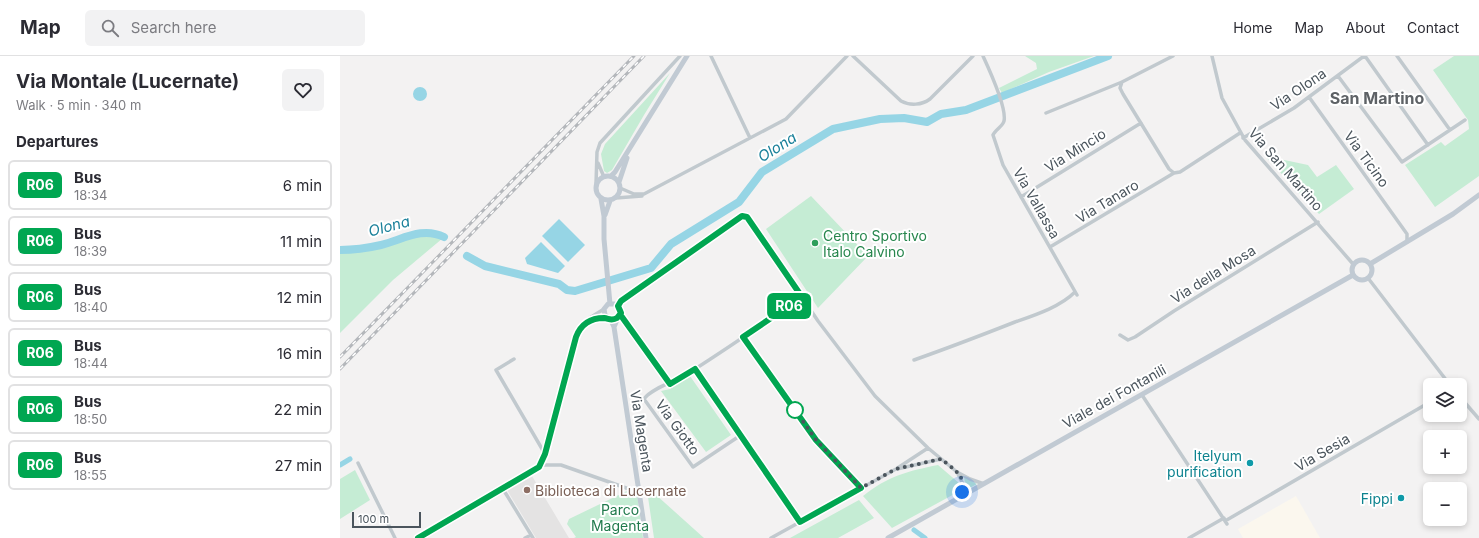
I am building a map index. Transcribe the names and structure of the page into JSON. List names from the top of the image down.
{
  "streets": {
    "main road": ["Viale dei Fontanili", "Via Magenta"],
    "street": [
      "Via Olona",
      "Via Mincio",
      "Via Ticino",
      "Via San Martino",
      "Via Tanaro",
      "Via Vallassa",
      "Via della Mosa",
      "Via Giotto",
      "Via Sesia"
    ]
  },
  "crossings": [
    ["Via Olona", "Via Ticino"],
    ["Via Olona", "Via San Martino"],
    ["Via Mincio", "Via Vallassa"],
    ["Via San Martino", "Via Tanaro"],
    ["Via San Martino", "Via della Mosa"],
    ["Via San Martino", "Viale dei Fontanili"],
    ["Via Tanaro", "Via Vallassa"]
  ],
  "districts": ["San Martino"],
  "water": ["Olona"],
  "parks": ["Parco Magenta"],
  "places": [
    "Centro Sportivo Italo Calvino",
    "Itelyum purification",
    "Biblioteca di Lucernate",
    "Fippi"
  ],
  "lines": ["bus line R06"],
  "scale_bar": "100 m",
  "page": {
    "header": "Map",
    "search": "Search here",
    "nav": [
      "Home",
      "Map",
      "About",
      "Contact"
    ],
    "heading": [
      ["Via Montale (Lucernate)", "Walk · 5 min · 340 m"],
      "Departures"
    ],
    "on_map": "R06",
    "list": [
      {
        "mark": "R06",
        "name": "Bus",
        "note": "18:34",
        "value": "6 min"
      },
      {
        "mark": "R06",
        "name": "Bus",
        "note": "18:39",
        "value": "11 min"
      },
      {
        "mark": "R06",
        "name": "Bus",
        "note": "18:40",
        "value": "12 min"
      },
      {
        "mark": "R06",
        "name": "Bus",
        "note": "18:44",
        "value": "16 min"
      },
      {
        "mark": "R06",
        "name": "Bus",
        "note": "18:50",
        "value": "22 min"
      },
      {
        "mark": "R06",
        "name": "Bus",
        "note": "18:55",
        "value": "27 min"
      }
    ],
    "map_buttons": ["+", "−"],
    "scale": "100 m"
  }
}
